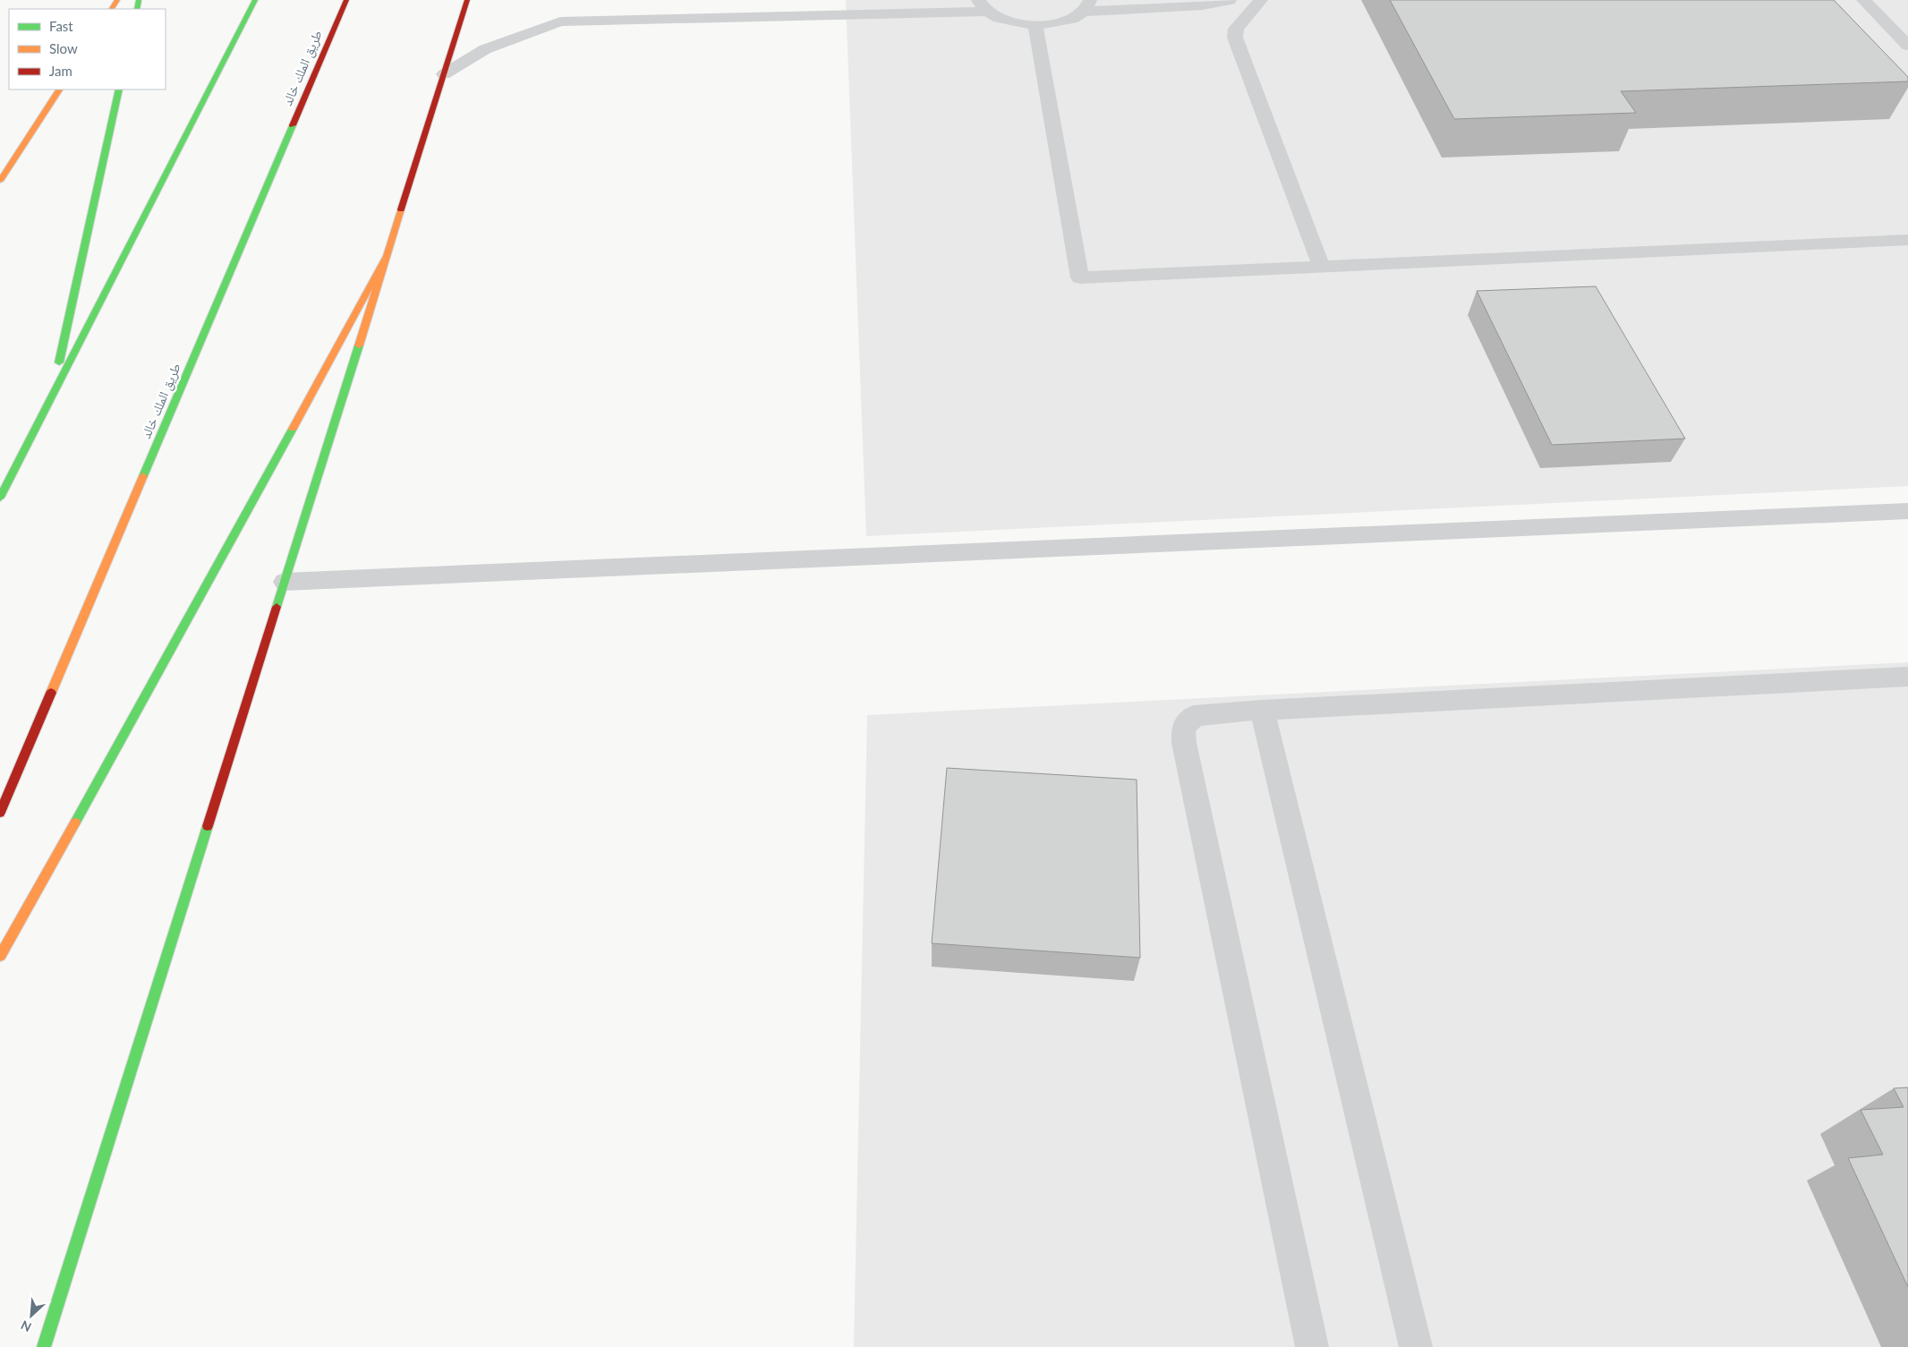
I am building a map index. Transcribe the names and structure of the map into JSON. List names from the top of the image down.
{
  "streets": {
    "main road": ["طريق الملك خالد"]
  },
  "legend": ["Fast", "Slow", "Jam"],
  "north": "bottom left"
}
